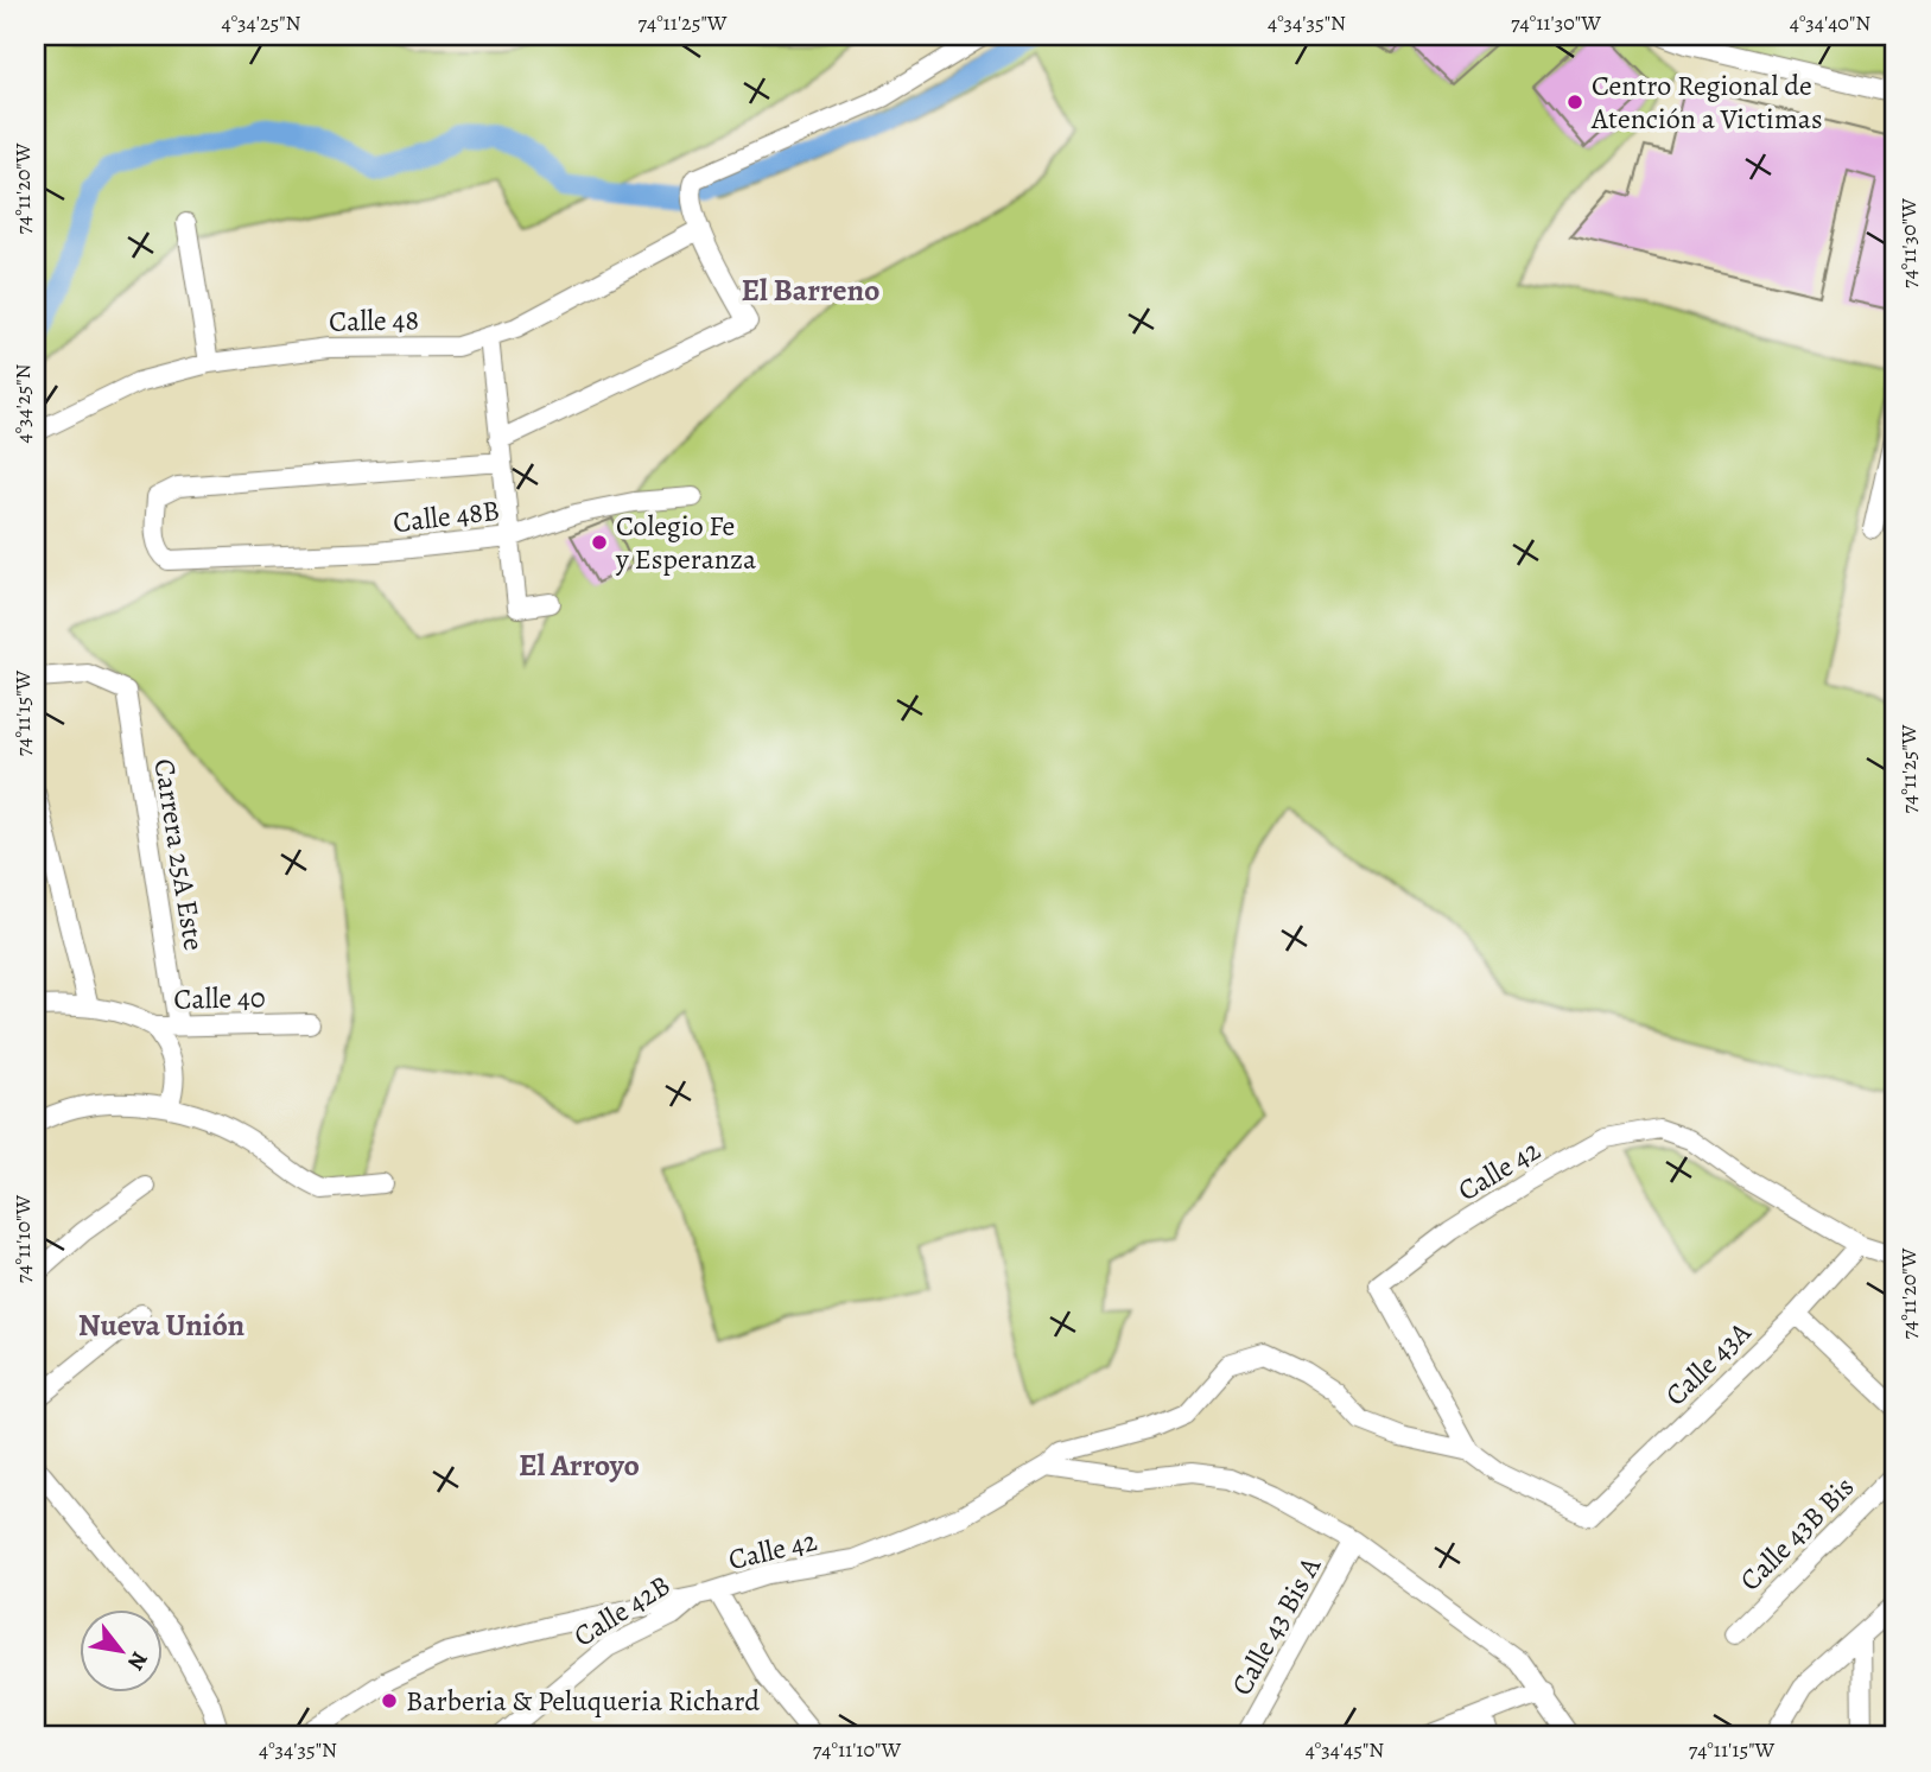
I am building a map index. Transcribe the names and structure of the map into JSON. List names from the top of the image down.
{
  "streets": {
    "street": [
      "Calle 48",
      "Calle 48B",
      "Carrera 25A Este",
      "Calle 40",
      "Calle 42",
      "Calle 43A",
      "Calle 43B Bis",
      "Calle 42B",
      "Calle 43 Bis A"
    ]
  },
  "crossings": [
    ["Carrera 25A Este", "Calle 40"],
    ["Calle 42", "Calle 43A"],
    ["Calle 42", "Calle 42B"]
  ],
  "districts": ["El Barreno", "Nueva Unión", "El Arroyo"],
  "places": ["Centro Regional de Atención a Victimas", "Colegio Fe y Esperanza", "Barberia & Peluqueria Richard"],
  "north": "bottom right",
  "coordinates": [
    "4°34'25\"N",
    "74°11'25\"W",
    "4°34'35\"N",
    "74°11'30\"W",
    "4°34'40\"N",
    "74°11'20\"W",
    "74°11'15\"W",
    "74°11'10\"W",
    "4°34'45\"N"
  ]
}
